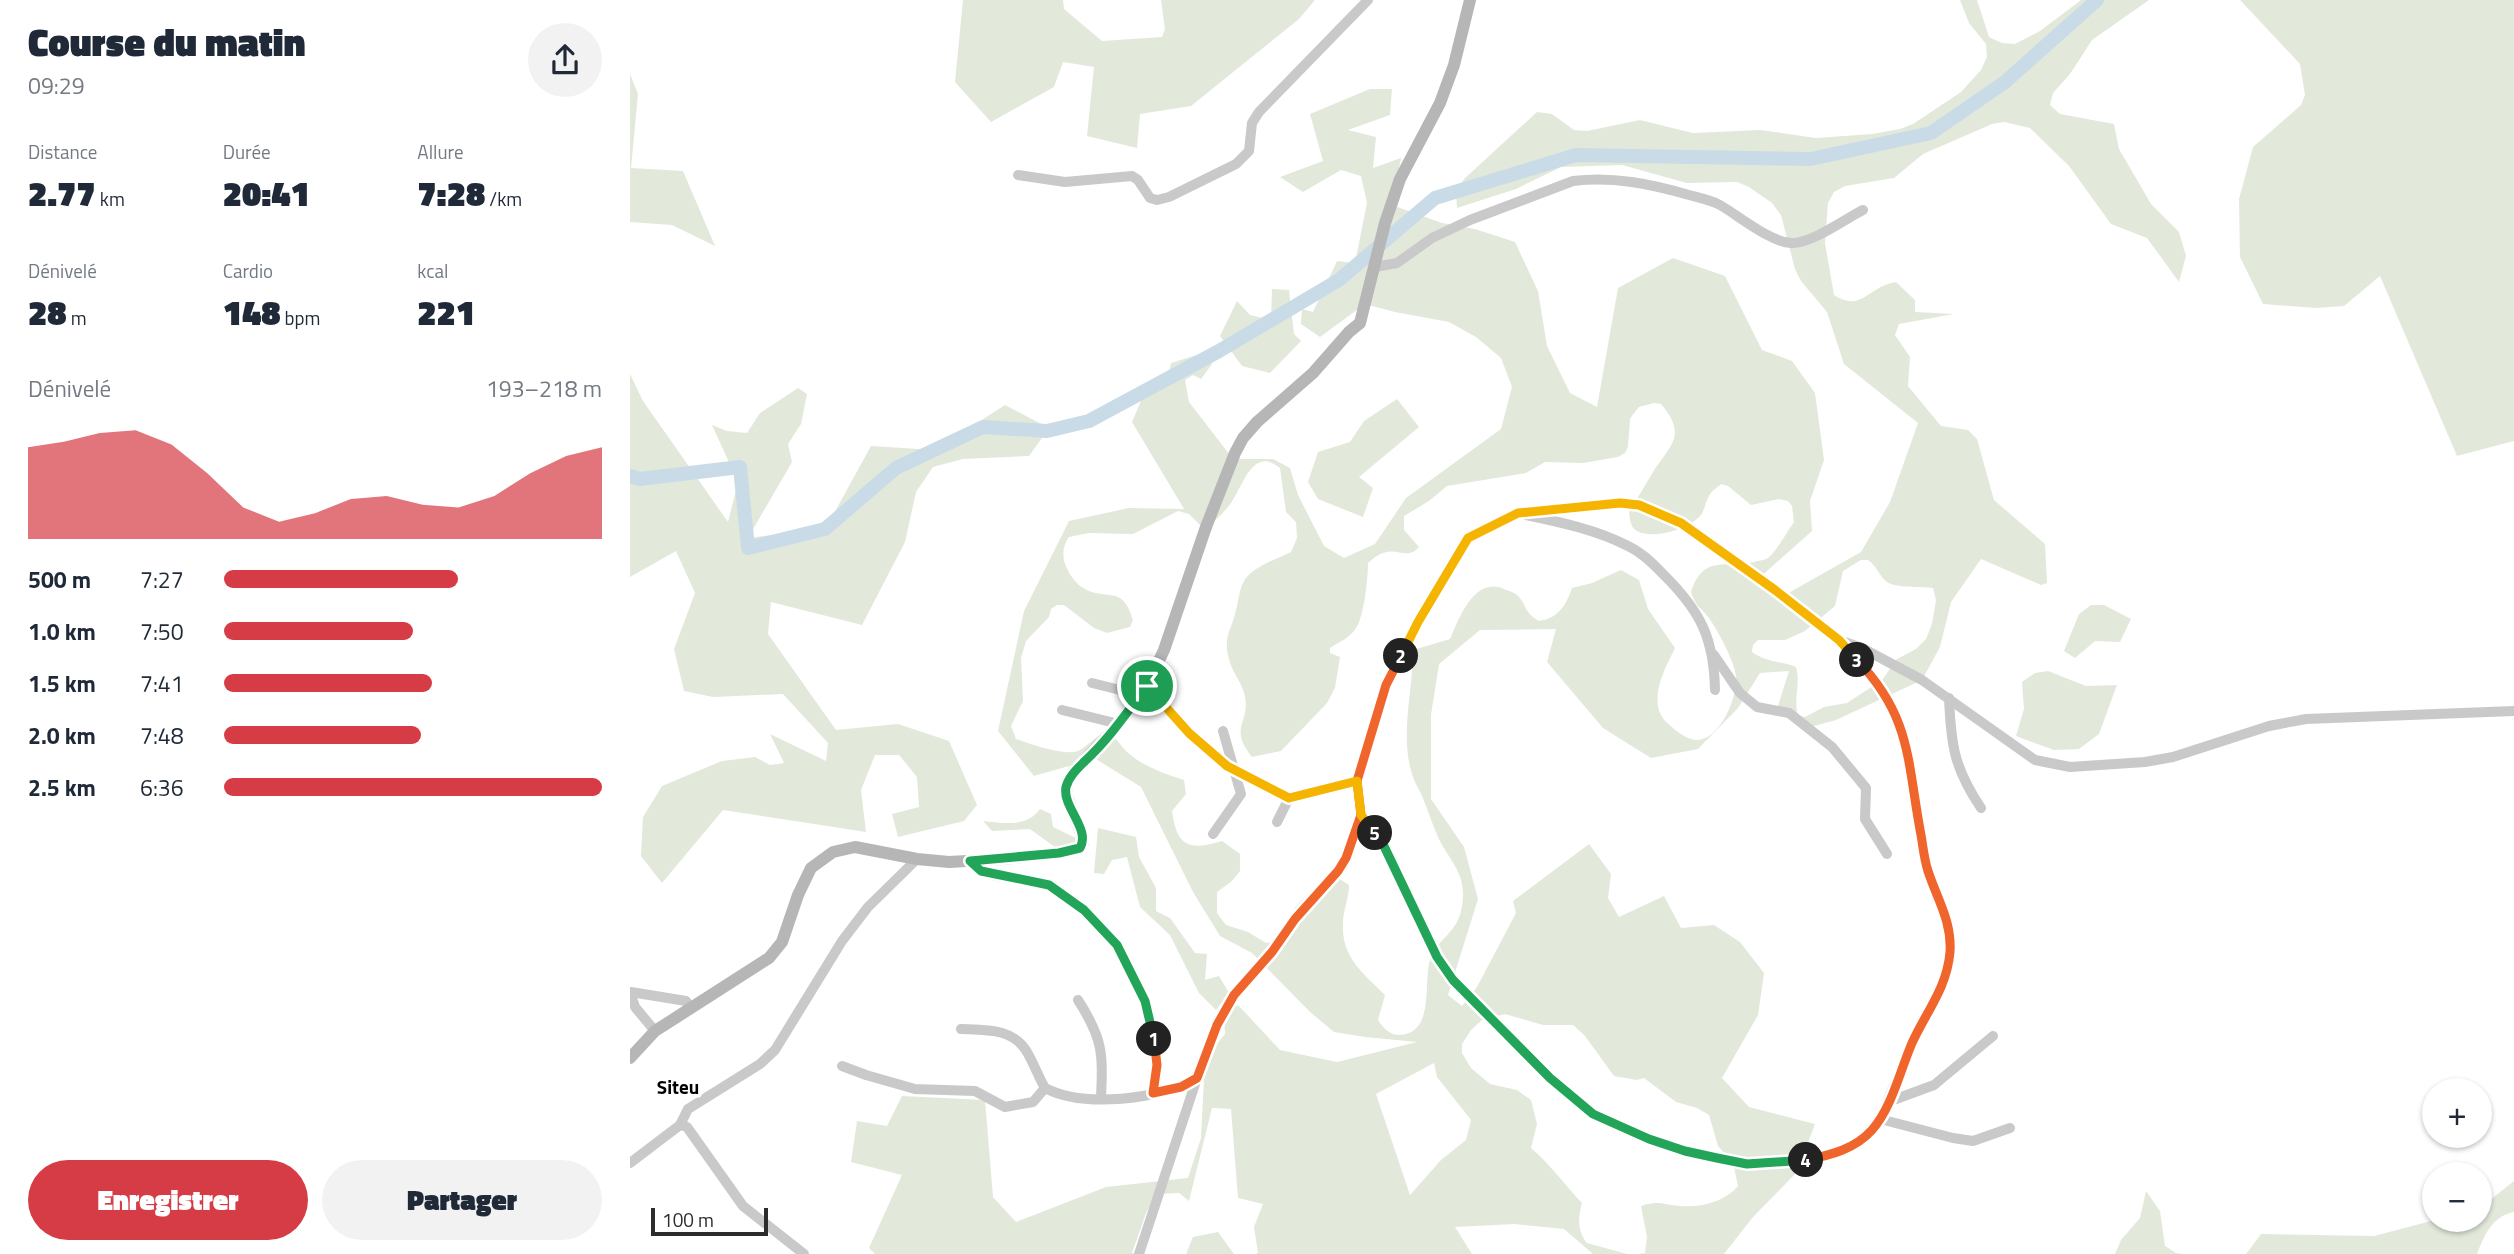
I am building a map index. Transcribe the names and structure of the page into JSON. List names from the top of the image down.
{
  "districts": ["Siteu"],
  "scale_bar": "100 m",
  "page": {
    "heading": ["Course du matin", "09:29"],
    "stats": [
      ["Distance", "2.77 km"],
      ["Durée", "20:41"],
      ["Allure", "7:28 /km"],
      ["Dénivelé", "28 m"],
      ["Cardio", "148 bpm"],
      ["kcal", "221"]
    ],
    "chart": ["Dénivelé", "193–218 m"],
    "list": [
      {
        "name": "500 m",
        "note": "7:27"
      },
      {
        "name": "1.0 km",
        "note": "7:50"
      },
      {
        "name": "1.5 km",
        "note": "7:41"
      },
      {
        "name": "2.0 km",
        "note": "7:48"
      },
      {
        "name": "2.5 km",
        "note": "6:36"
      }
    ],
    "pins": [
      "2",
      "3",
      "5",
      "1",
      "4"
    ],
    "map_buttons": ["+", "−"],
    "buttons": ["Enregistrer", "Partager"],
    "scale": "100 m"
  }
}
